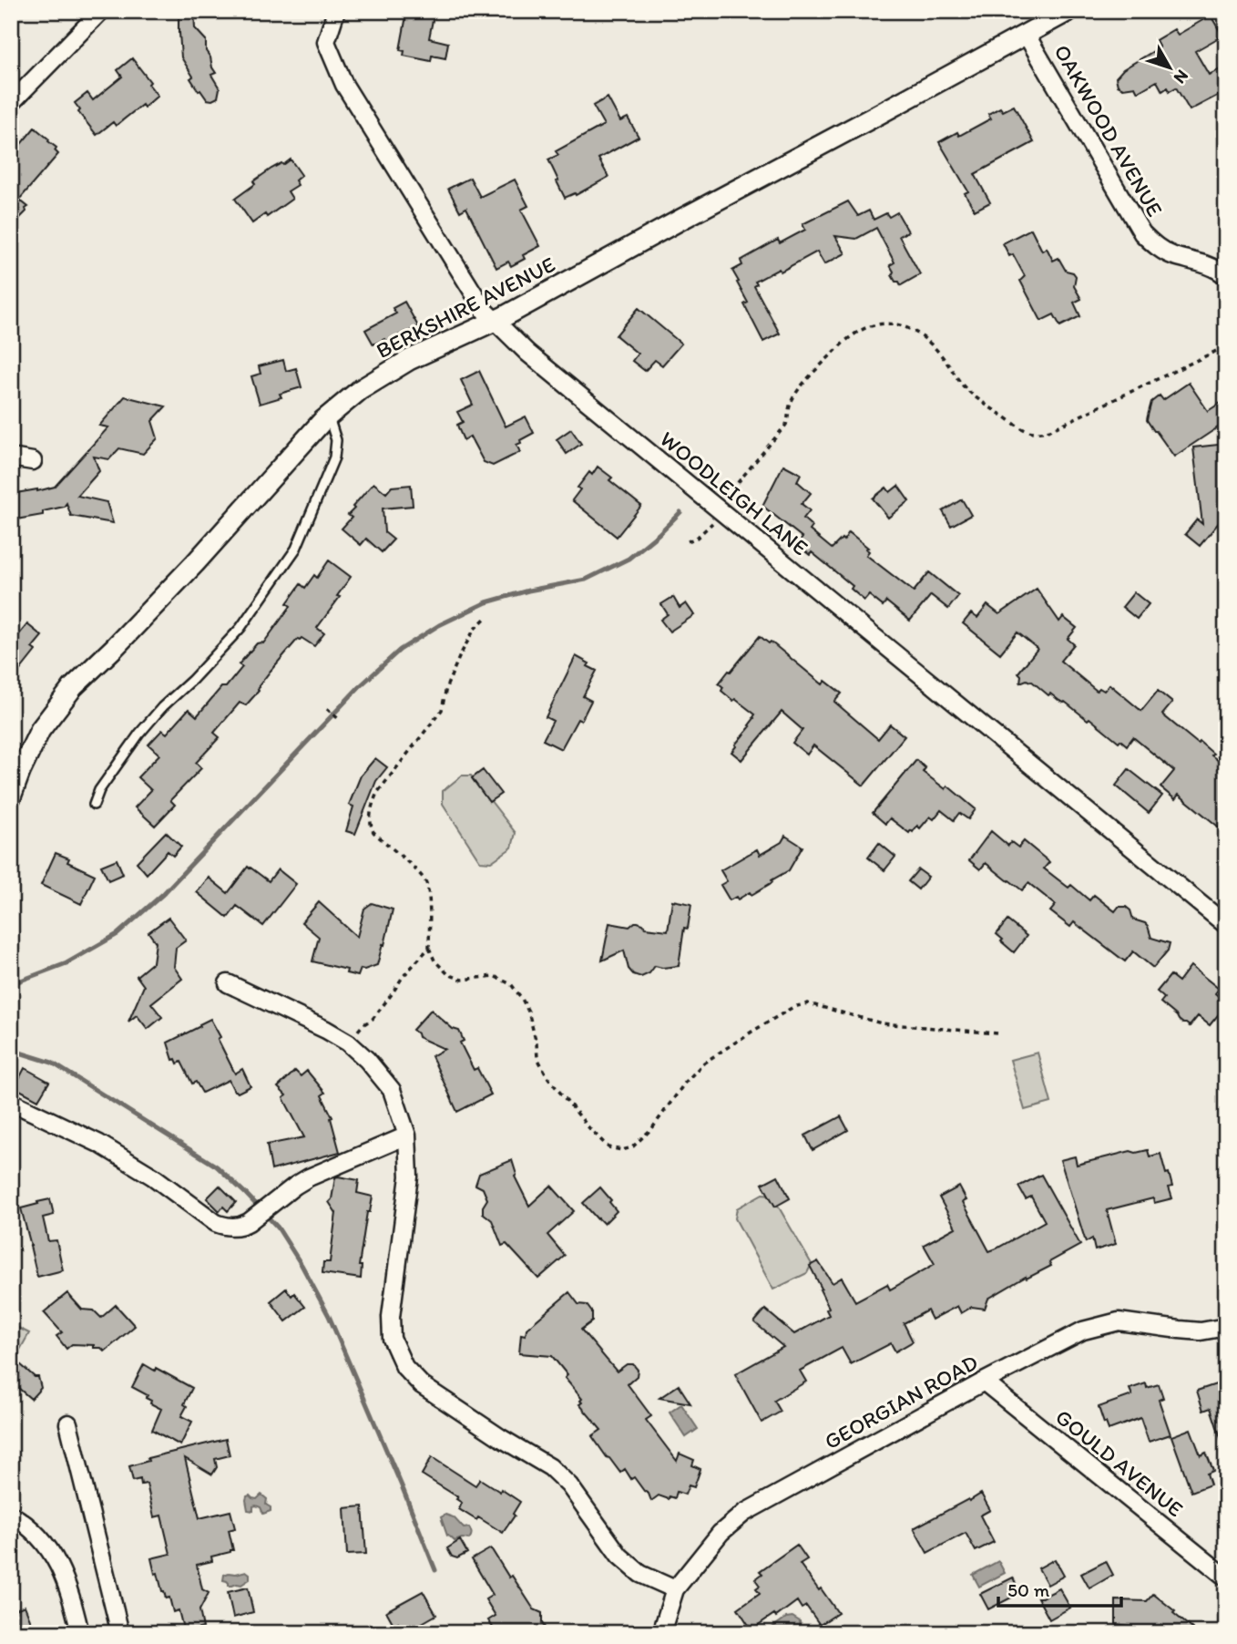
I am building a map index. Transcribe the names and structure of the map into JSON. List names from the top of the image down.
{
  "streets": {
    "street": [
      "OAKWOOD AVENUE",
      "BERKSHIRE AVENUE",
      "WOODLEIGH LANE",
      "GEORGIAN ROAD",
      "GOULD AVENUE"
    ]
  },
  "crossings": [
    ["OAKWOOD AVENUE", "BERKSHIRE AVENUE"],
    ["BERKSHIRE AVENUE", "WOODLEIGH LANE"],
    ["GEORGIAN ROAD", "GOULD AVENUE"]
  ],
  "scale_bar": "50 m",
  "north": "bottom right"
}
